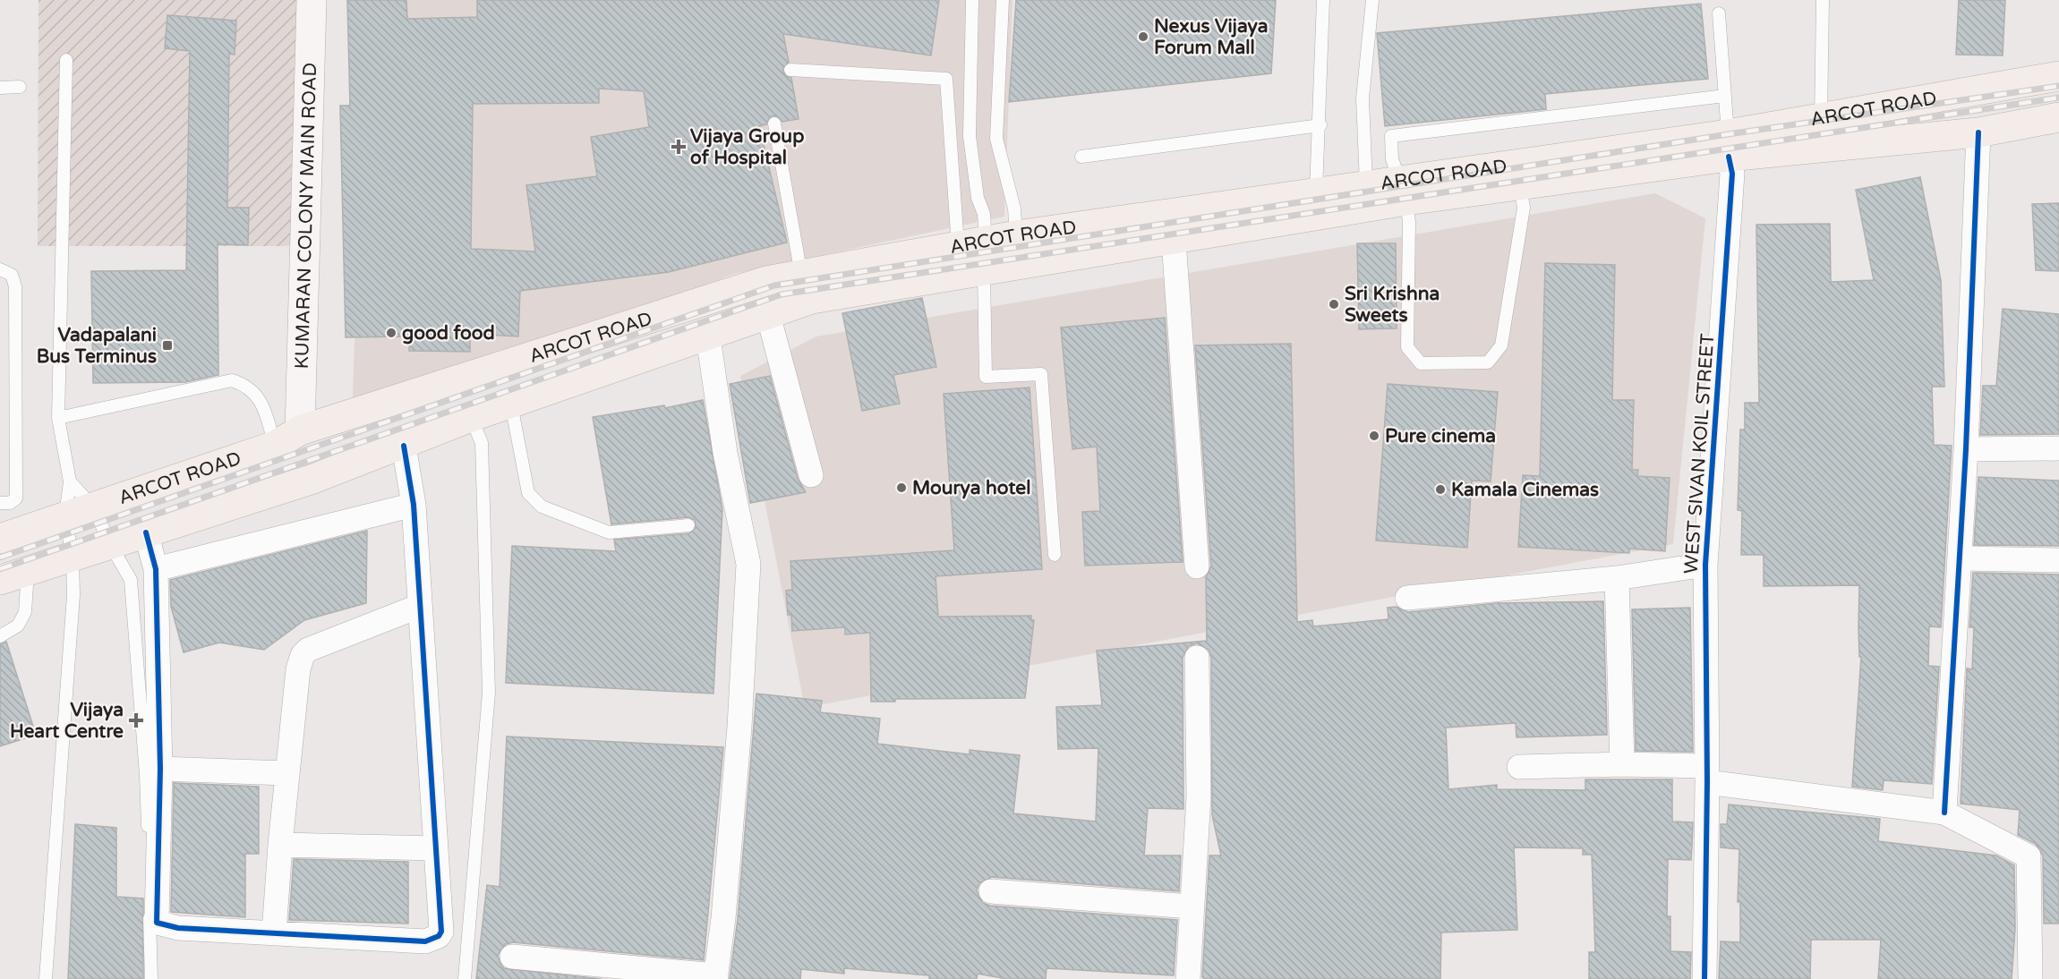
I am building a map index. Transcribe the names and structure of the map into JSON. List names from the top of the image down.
{
  "streets": {
    "main road": ["ARCOT ROAD"],
    "street": ["KUMARAN COLONY MAIN ROAD", "WEST SIVAN KOIL STREET"]
  },
  "crossings": [
    ["ARCOT ROAD", "KUMARAN COLONY MAIN ROAD"],
    ["ARCOT ROAD", "WEST SIVAN KOIL STREET"]
  ],
  "places": {
    "other": [
      "Nexus Vijaya Forum Mall",
      "Sri Krishna Sweets",
      "good food",
      "Pure cinema",
      "Mourya hotel",
      "Kamala Cinemas"
    ],
    "health": ["Vijaya Group of Hospital", "Vijaya Heart Centre"],
    "transit": ["Vadapalani Bus Terminus"]
  }
}
